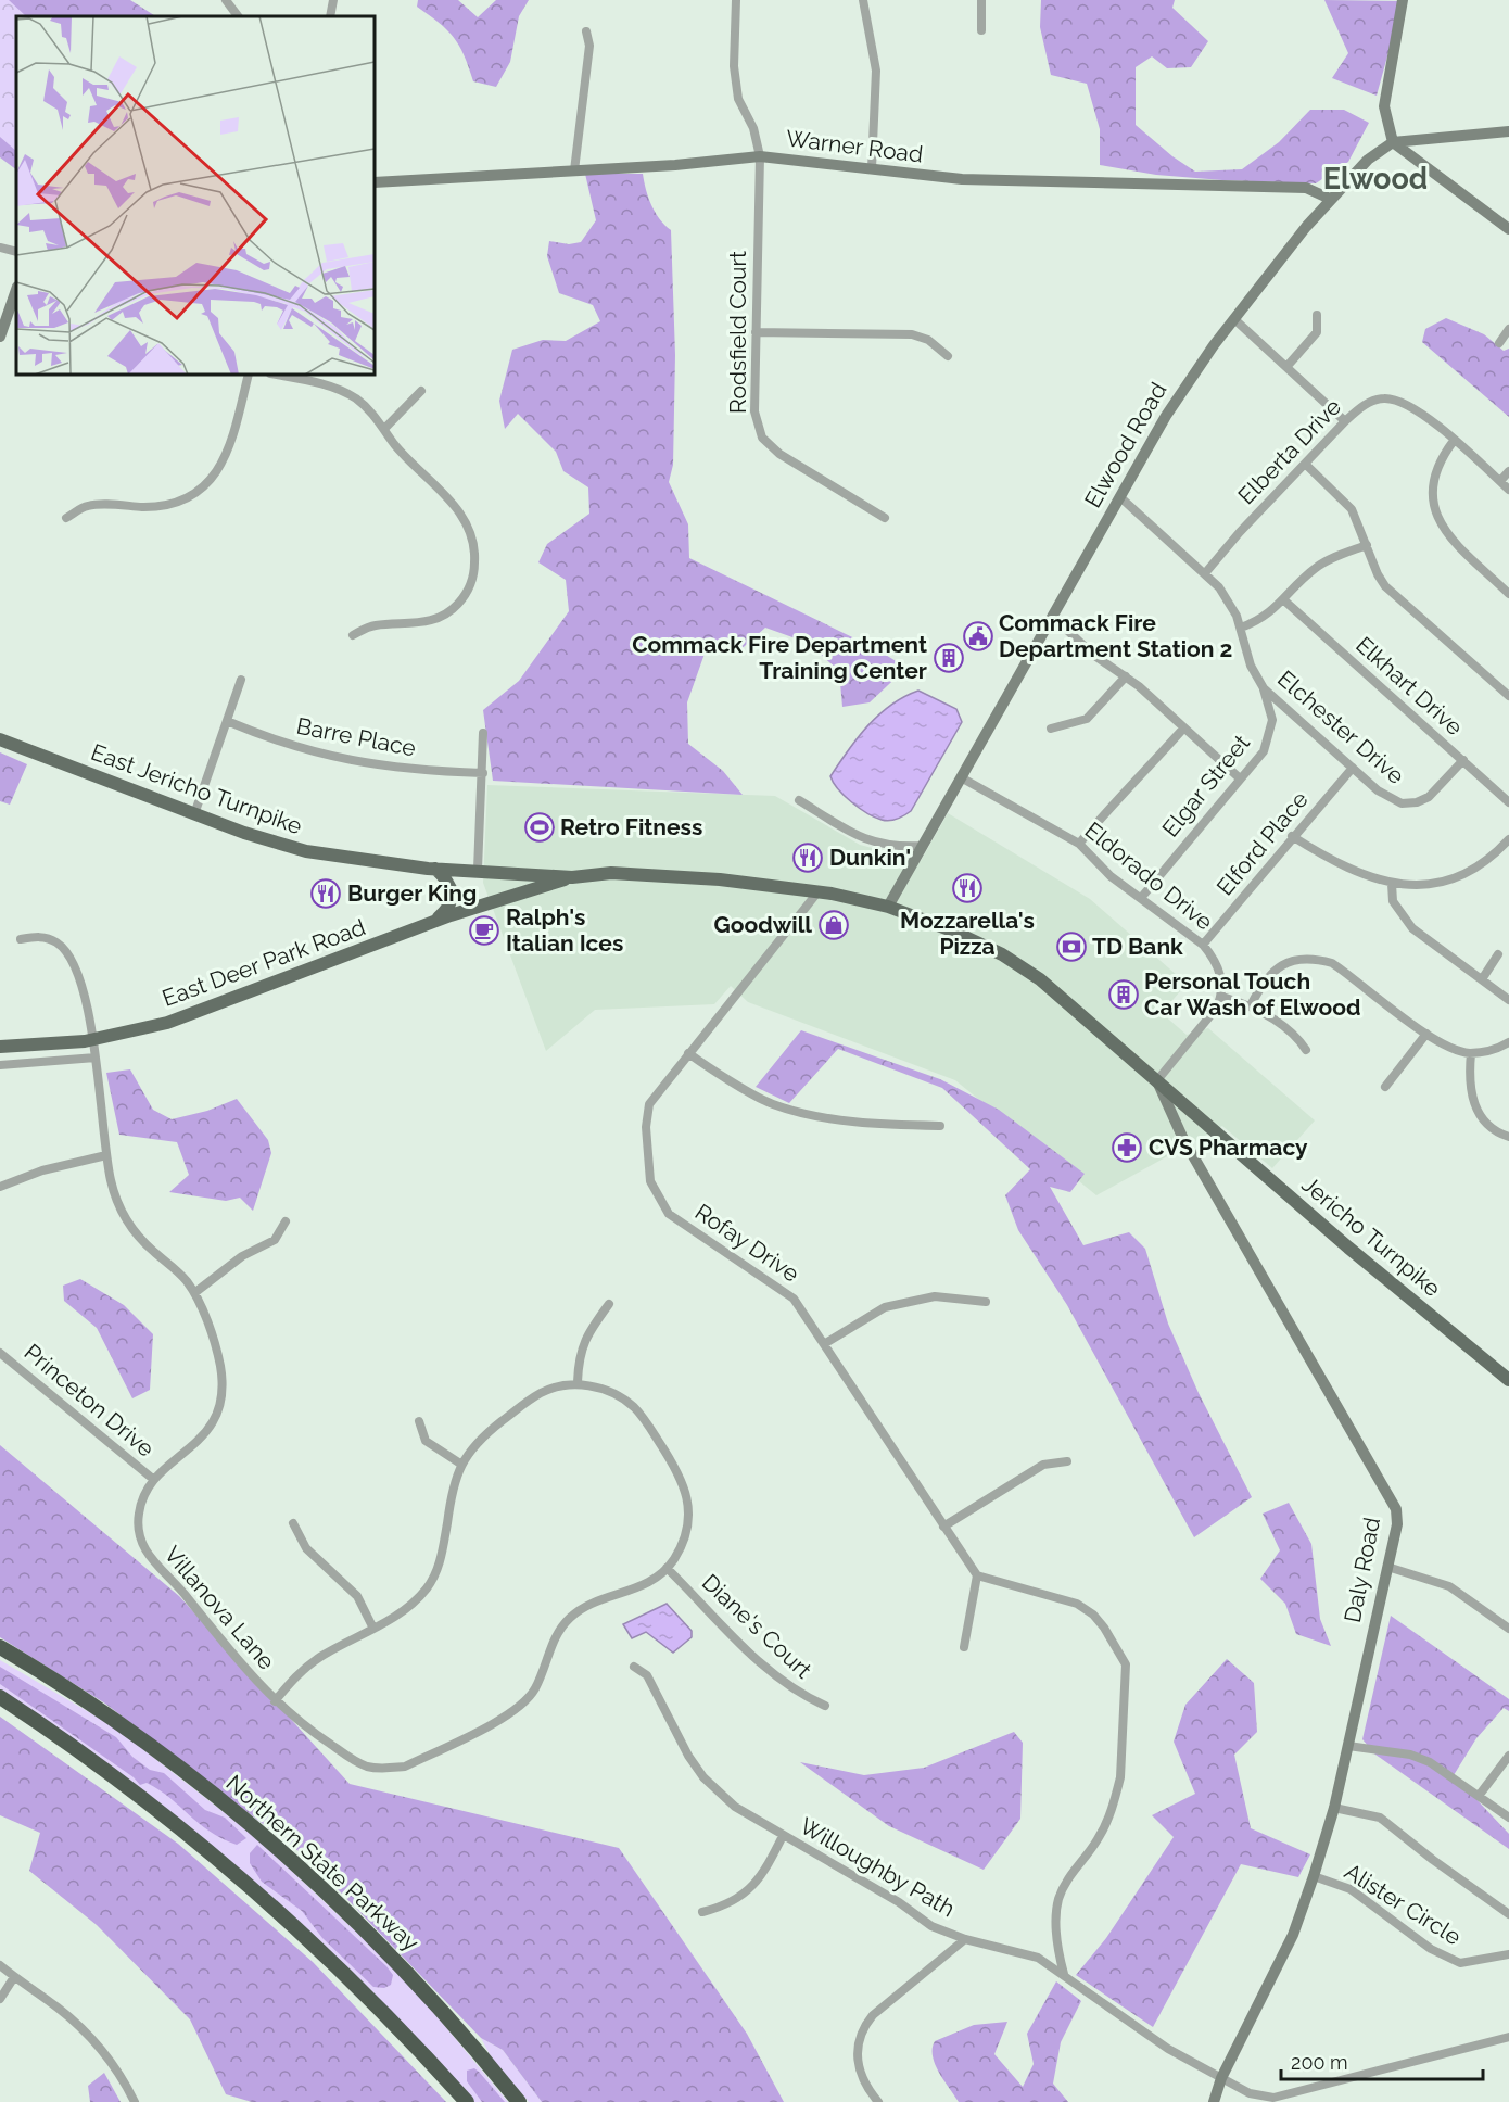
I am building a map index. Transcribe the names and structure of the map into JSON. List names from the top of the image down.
{
  "streets": {
    "highway": ["Northern State Parkway"],
    "main road": ["East Jericho Turnpike", "East Deer Park Road", "Jericho Turnpike"],
    "street": [
      "Warner Road",
      "Rodsfield Court",
      "Elwood Road",
      "Elberta Drive",
      "Elkhart Drive",
      "Elchester Drive",
      "Barre Place",
      "Elgar Street",
      "Elford Place",
      "Eldorado Drive",
      "Rofay Drive",
      "Princeton Drive",
      "Daly Road",
      "Villanova Lane",
      "Diane's Court",
      "Willoughby Path",
      "Alister Circle"
    ]
  },
  "crossings": [
    ["Warner Road", "Rodsfield Court"],
    ["Warner Road", "Elwood Road"],
    ["Elwood Road", "Elchester Drive"],
    ["Elwood Road", "East Jericho Turnpike"],
    ["Elwood Road", "Eldorado Drive"],
    ["Elwood Road", "Jericho Turnpike"],
    ["Elberta Drive", "Elchester Drive"],
    ["Elkhart Drive", "Elchester Drive"],
    ["Elchester Drive", "Elgar Street"],
    ["Elchester Drive", "Elford Place"],
    ["Elgar Street", "Eldorado Drive"],
    ["East Jericho Turnpike", "East Deer Park Road"],
    ["East Jericho Turnpike", "Jericho Turnpike"],
    ["East Jericho Turnpike", "Rofay Drive"],
    ["Elford Place", "Eldorado Drive"],
    ["East Deer Park Road", "Villanova Lane"],
    ["Jericho Turnpike", "Daly Road"],
    ["Princeton Drive", "Villanova Lane"],
    ["Daly Road", "Willoughby Path"],
    ["Daly Road", "Alister Circle"],
    ["Villanova Lane", "Diane's Court"]
  ],
  "districts": ["Elwood"],
  "places": {
    "public building": ["Commack Fire Department Station 2"],
    "building": ["Commack Fire Department Training Center", "Personal Touch Car Wash of Elwood"],
    "sports": ["Retro Fitness"],
    "restaurant": ["Dunkin'", "Mozzarella's Pizza", "Burger King"],
    "shop": ["Goodwill"],
    "cafe": ["Ralph's Italian Ices"],
    "bank": ["TD Bank"],
    "pharmacy": ["CVS Pharmacy"]
  },
  "scale_bar": "200 m"
}
